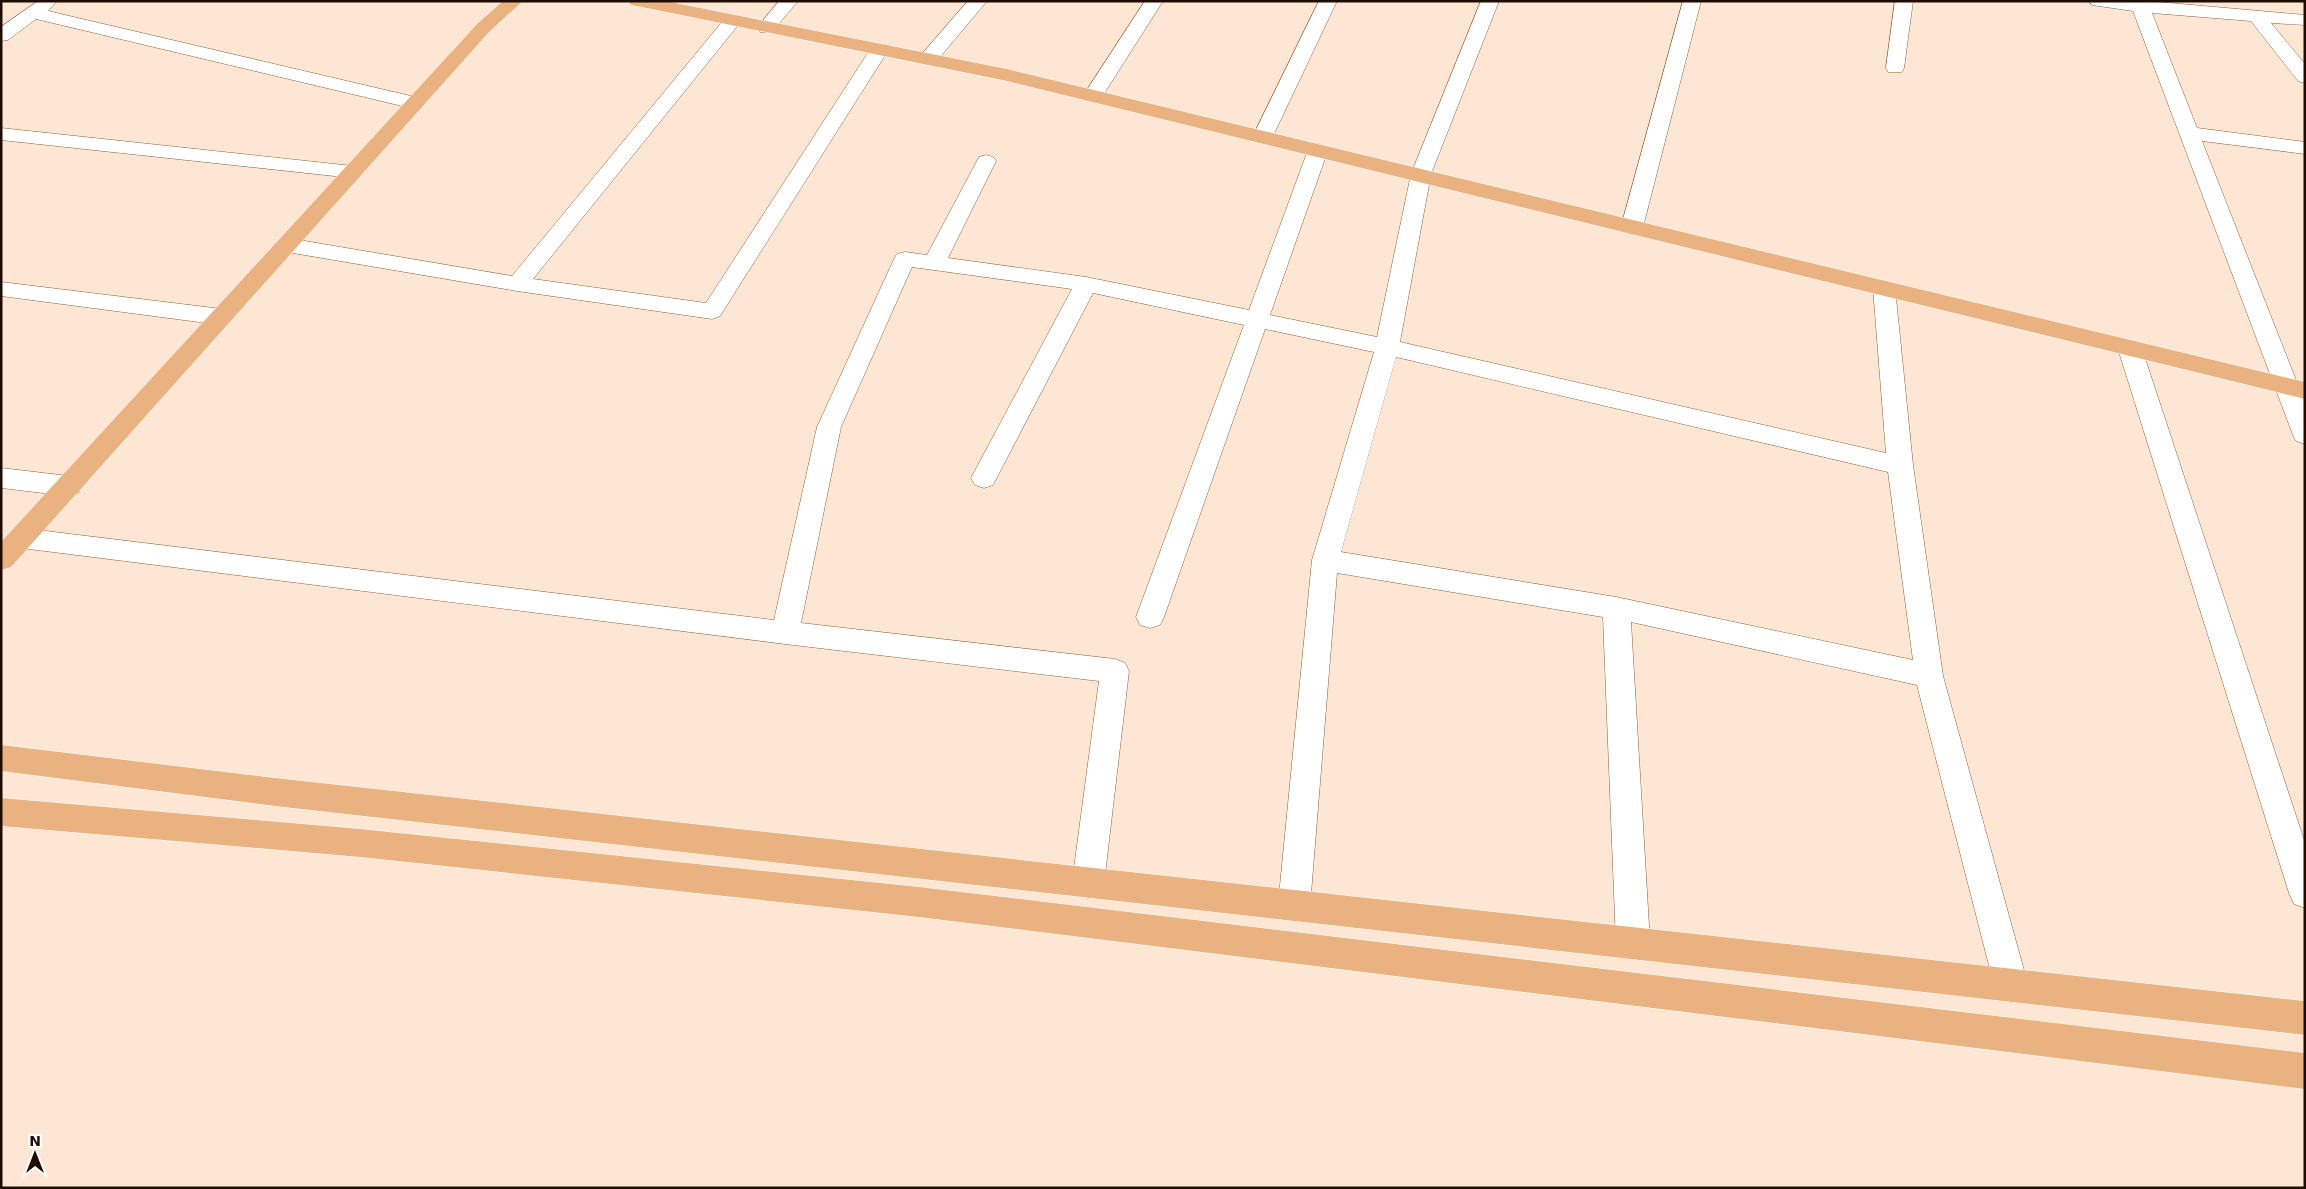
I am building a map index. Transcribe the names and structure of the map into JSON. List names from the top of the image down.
{
  "north": "top"
}
